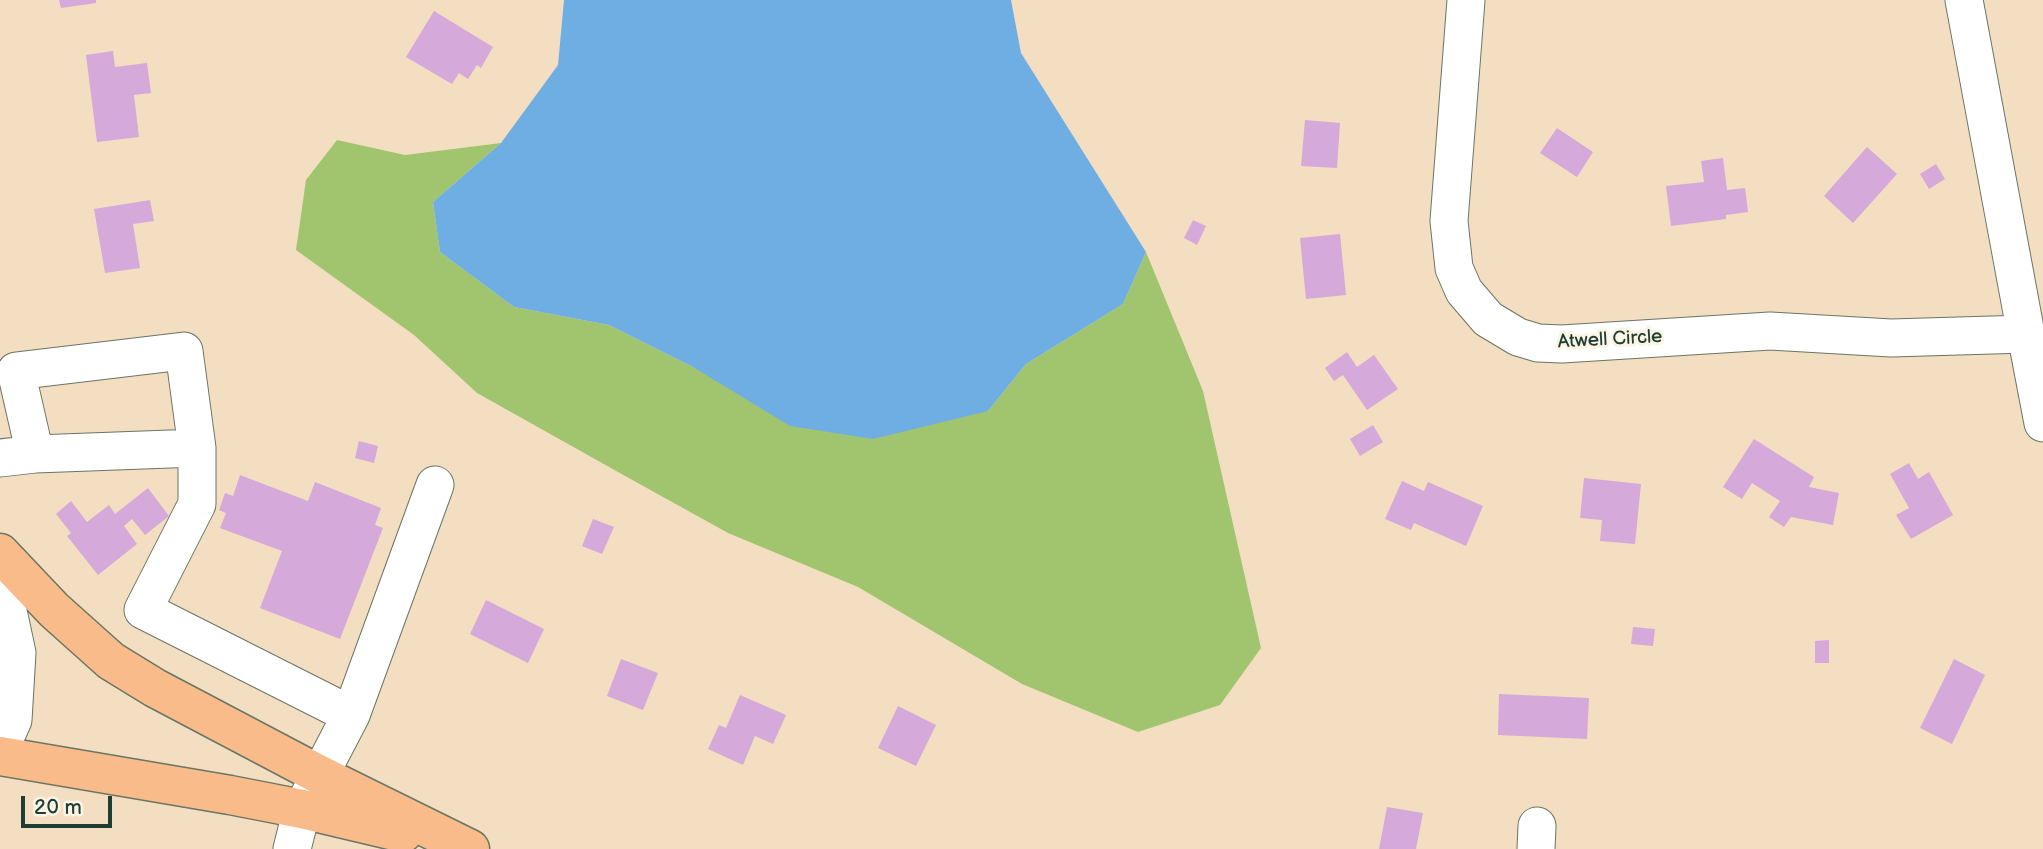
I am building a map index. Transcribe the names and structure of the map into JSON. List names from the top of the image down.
{
  "streets": {
    "street": ["Atwell Circle"]
  },
  "scale_bar": "20 m"
}
